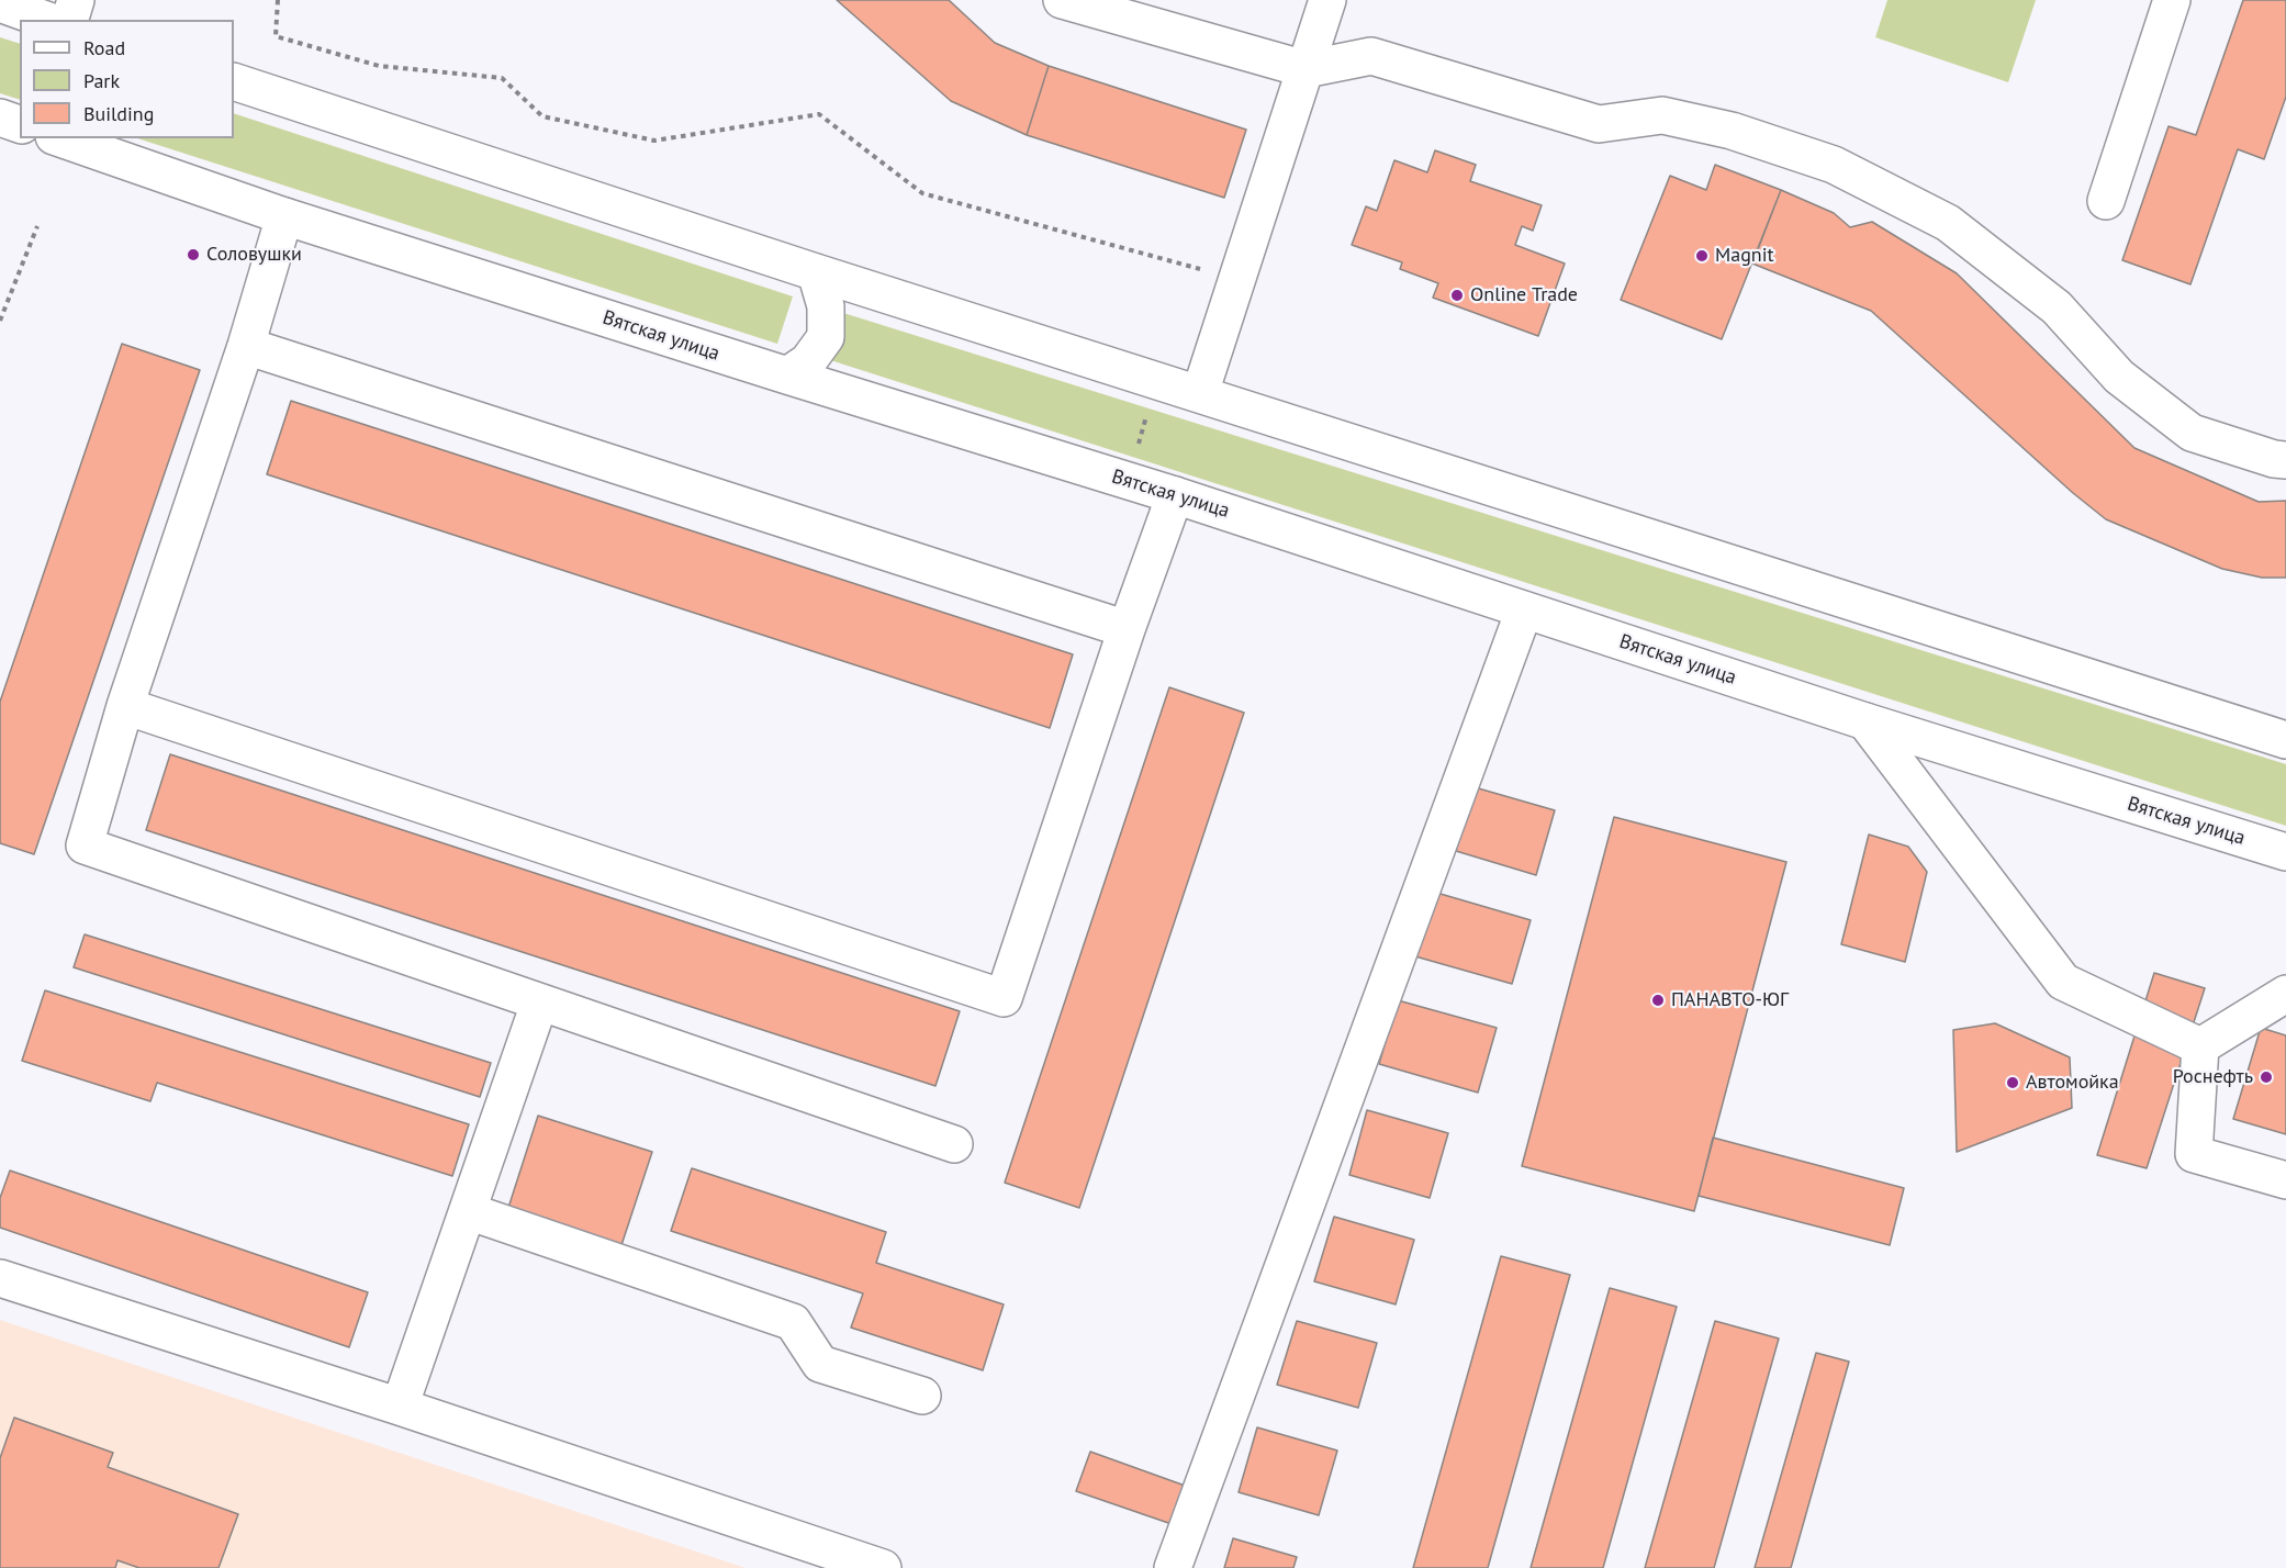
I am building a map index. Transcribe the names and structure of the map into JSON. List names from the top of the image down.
{
  "streets": {
    "main road": ["Вятская улица"]
  },
  "places": [
    "Соловушки",
    "Magnit",
    "Online Trade",
    "ПАНАВТО-ЮГ",
    "Роснефть",
    "Автомойка"
  ],
  "legend": ["Road", "Park", "Building"]
}
